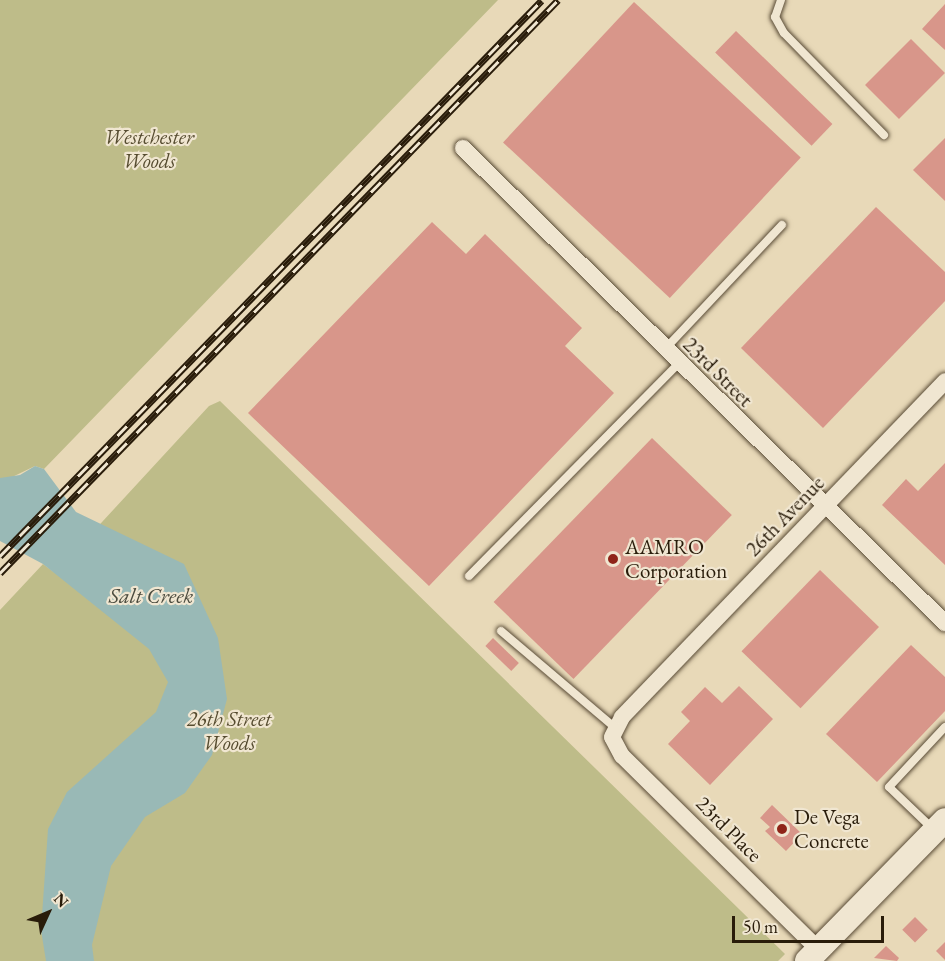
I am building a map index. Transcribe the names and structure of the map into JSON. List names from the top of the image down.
{
  "streets": {
    "street": ["23rd Street", "26th Avenue", "23rd Place"]
  },
  "crossings": [
    ["23rd Street", "26th Avenue"],
    ["26th Avenue", "23rd Place"]
  ],
  "water": ["Salt Creek"],
  "parks": ["Westchester Woods", "26th Street Woods"],
  "places": ["AAMRO Corporation", "De Vega Concrete"],
  "scale_bar": "50 m",
  "north": "top right"
}
